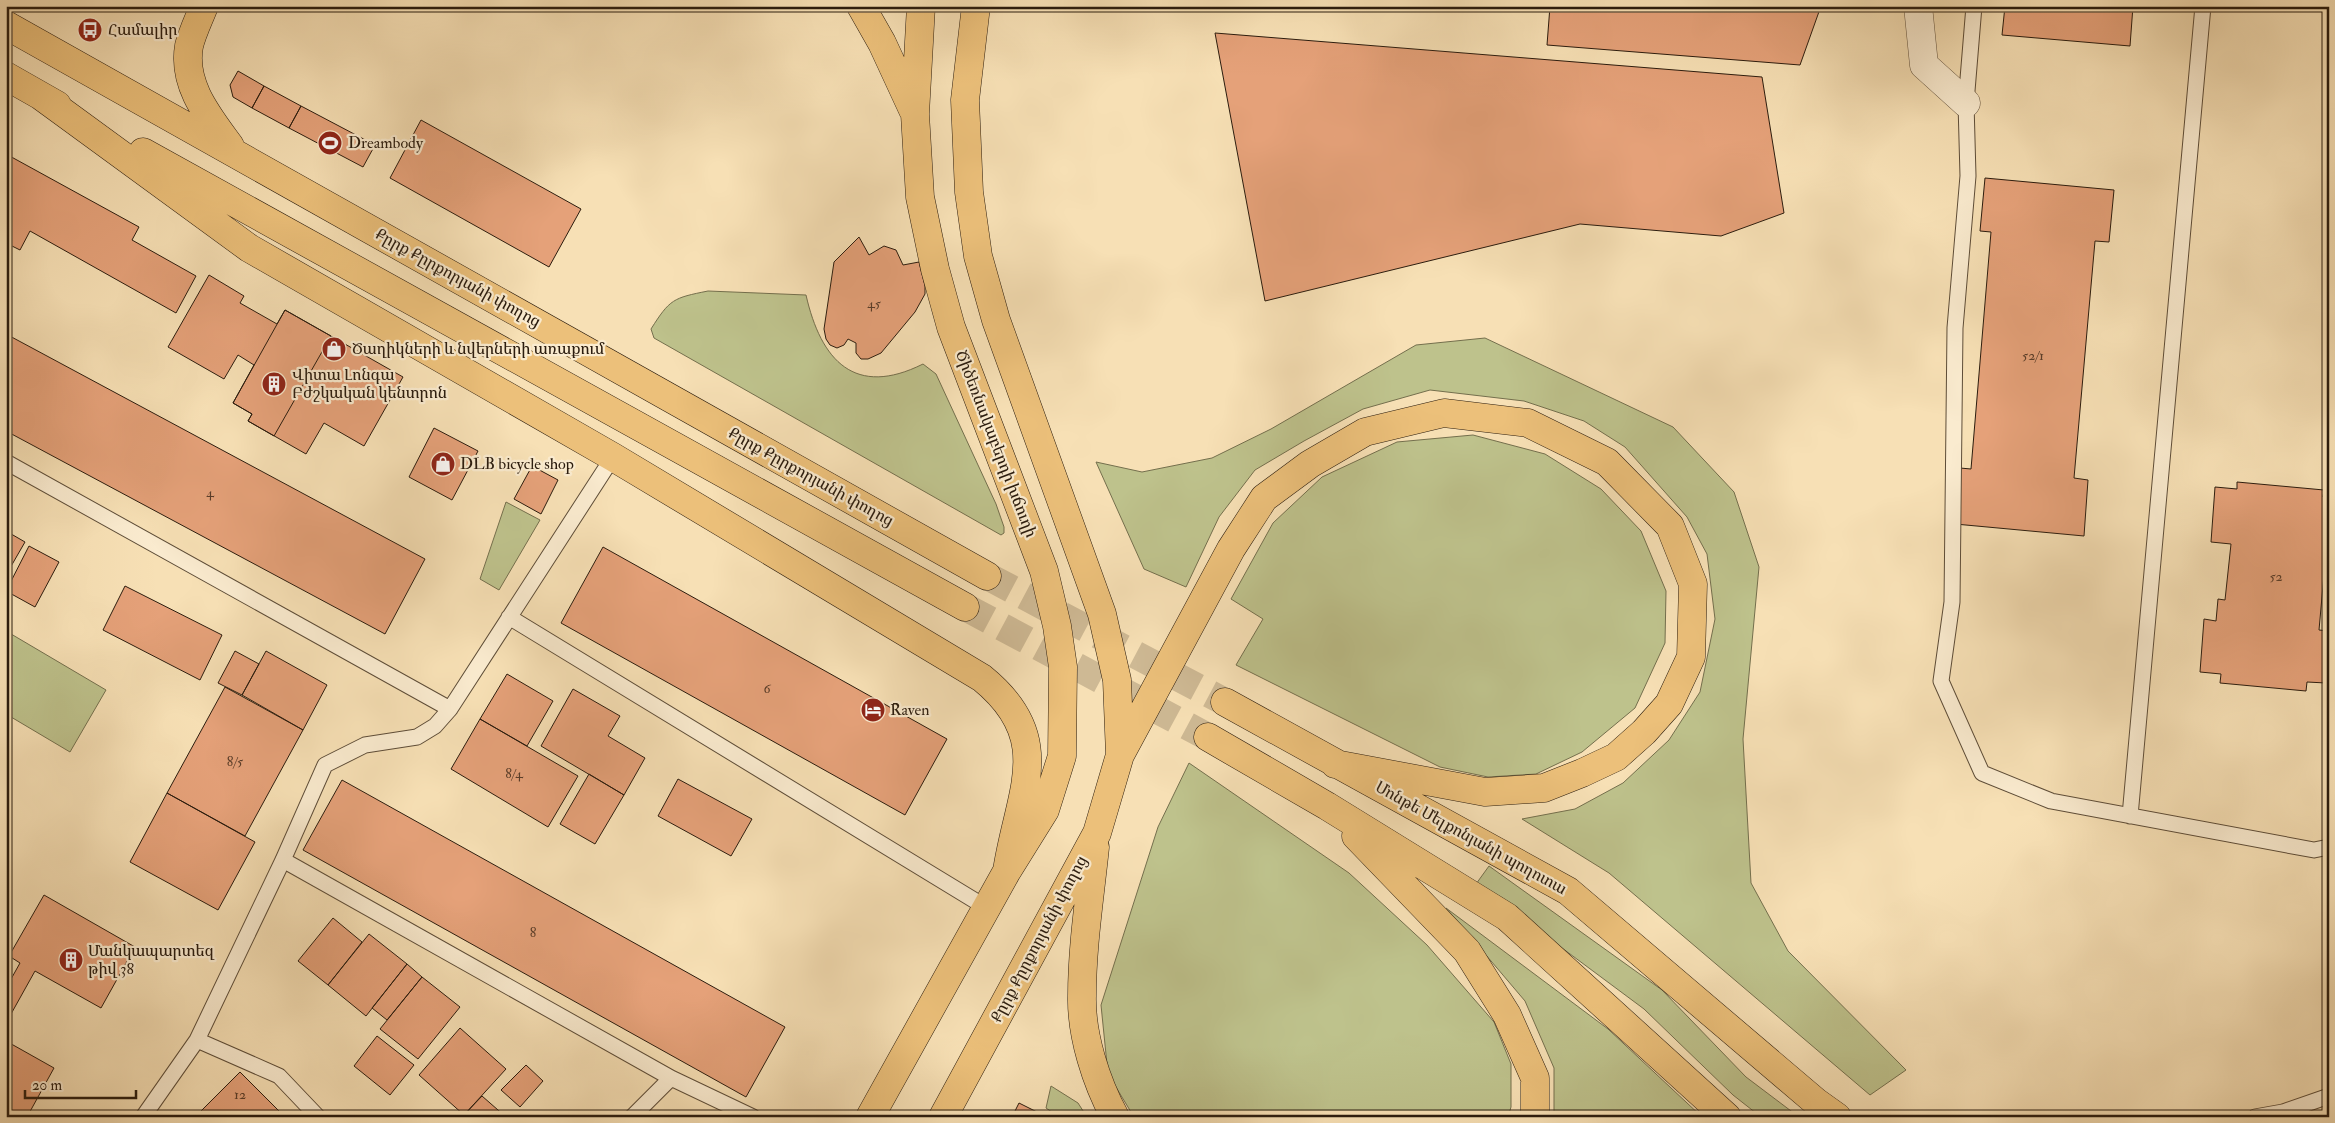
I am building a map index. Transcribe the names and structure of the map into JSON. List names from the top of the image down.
{
  "streets": {
    "main road": ["Քըրք Քըրքորյանի փողոց", "Ծիծեռնակաբերդի խճուղի", "Մոնթե Մելքոնյանի պողոտա"]
  },
  "places": {
    "bus stop": ["Համալիր"],
    "sports": ["Dreambody"],
    "shop": ["Ծաղիկների և նվերների առաքում", "DLB bicycle shop"],
    "building": ["Վիտա Լոնգա Բժշկական կենտրոն", "Մանկապարտեզ թիվ 38"],
    "hotel": ["Raven"]
  },
  "house_numbers": [
    "45",
    "52/1",
    "4",
    "52",
    "6",
    "8/5",
    "8/4",
    "8",
    "12"
  ],
  "scale_bar": "20 m"
}
